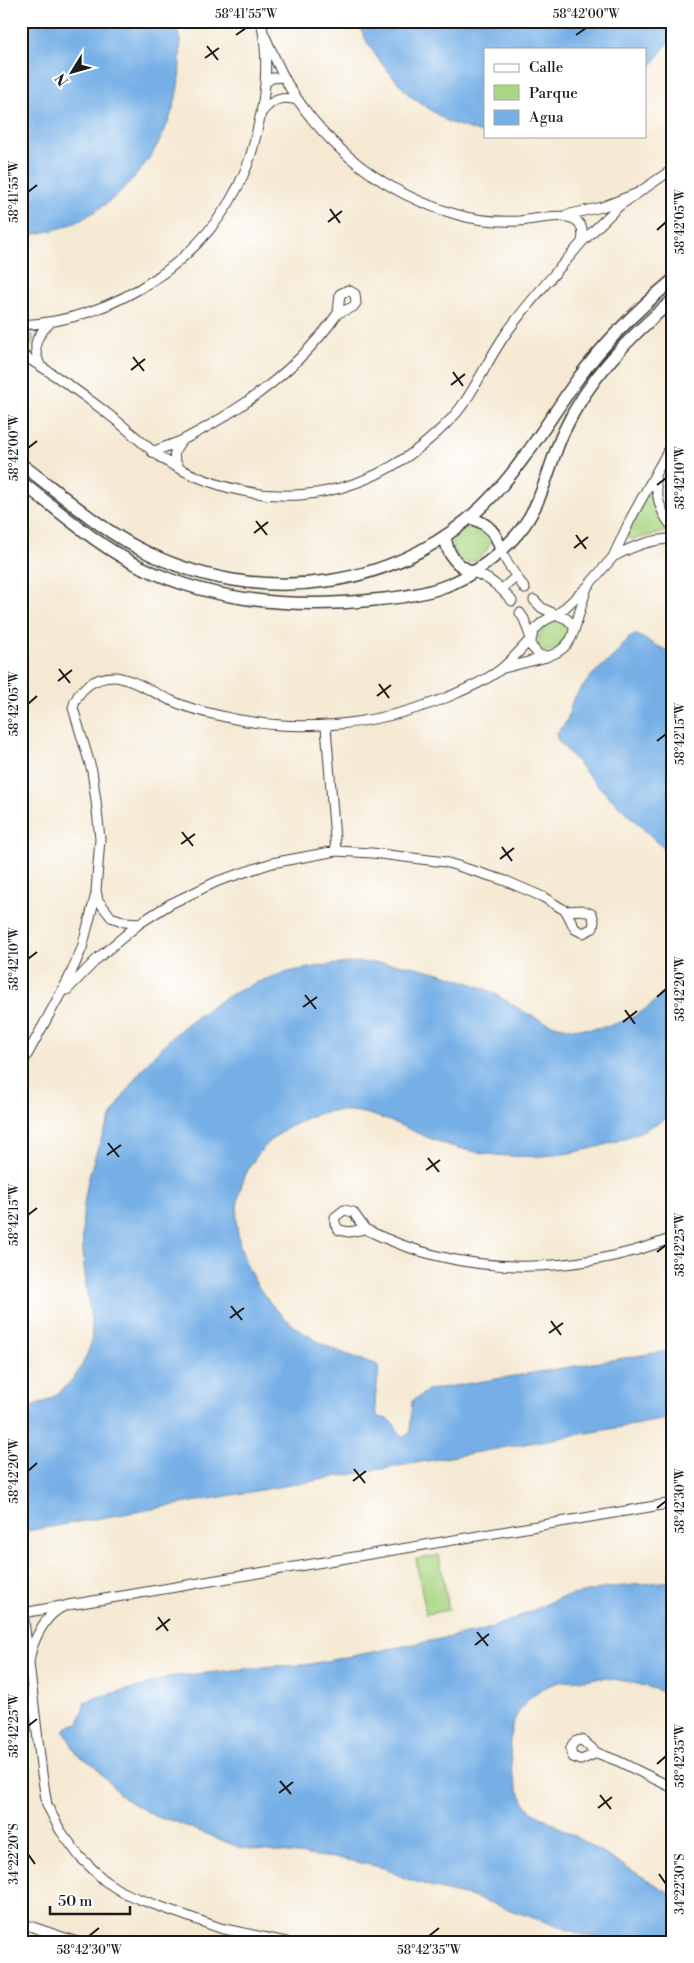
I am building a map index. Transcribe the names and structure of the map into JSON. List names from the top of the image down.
{
  "legend": ["Calle", "Parque", "Agua"],
  "scale_bar": "50 m",
  "north": "bottom left",
  "coordinates": [
    "58°41'55\"W",
    "58°42'00\"W",
    "58°42'05\"W",
    "58°42'10\"W",
    "58°42'15\"W",
    "58°42'20\"W",
    "58°42'25\"W",
    "58°42'30\"W",
    "58°42'35\"W",
    "34°22'20\"S",
    "34°22'30\"S"
  ]
}
